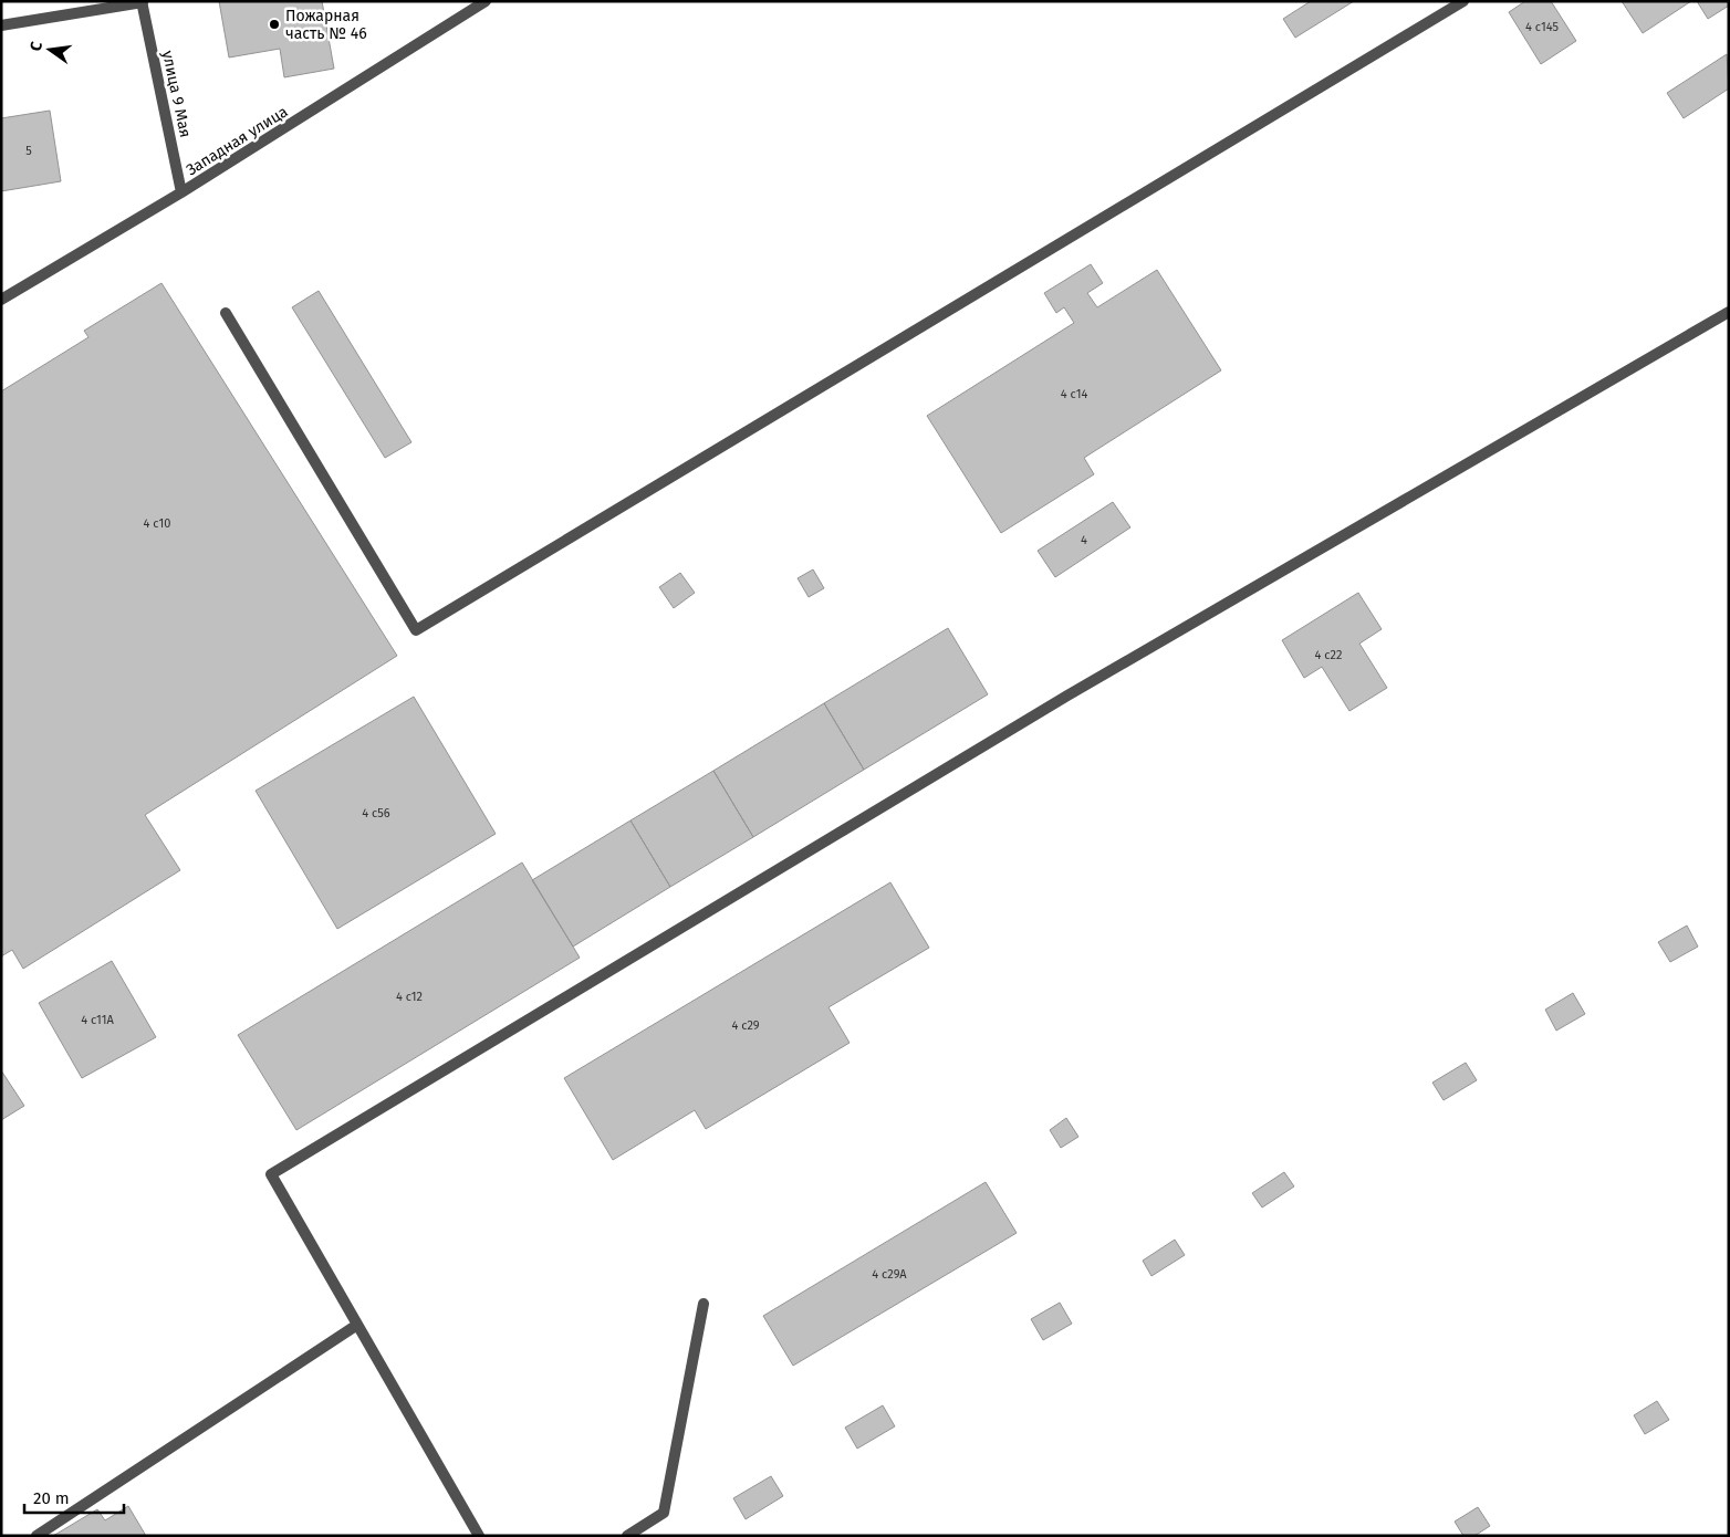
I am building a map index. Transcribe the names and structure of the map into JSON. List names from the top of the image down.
{
  "streets": {
    "street": ["улица 9 Мая", "Западная улица"]
  },
  "crossings": [
    ["улица 9 Мая", "Западная улица"]
  ],
  "places": ["Пожарная часть № 46"],
  "house_numbers": [
    "4 с145",
    "5",
    "4 с14",
    "4 с10",
    "4",
    "4 с22",
    "4 с56",
    "4 с12",
    "4 с11А",
    "4 с29",
    "4 с29А"
  ],
  "scale_bar": "20 m",
  "north": "left"
}
